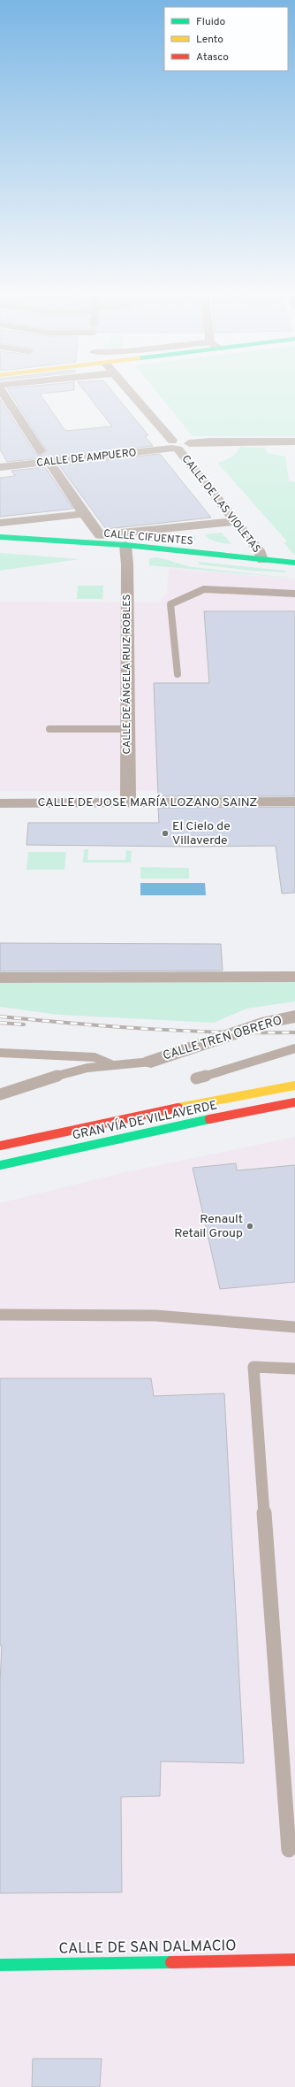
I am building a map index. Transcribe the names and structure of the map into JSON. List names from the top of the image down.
{
  "streets": {
    "street": [
      "CALLE DE AMPUERO",
      "CALLE DE LAS VIOLETAS",
      "CALLE CIFUENTES",
      "CALLE DE ÁNGELA RUIZ ROBLES",
      "CALLE DE JOSE MARÍA LOZANO SAINZ",
      "CALLE TREN OBRERO",
      "GRAN VÍA DE VILLAVERDE",
      "CALLE DE SAN DALMACIO"
    ]
  },
  "crossings": [
    ["CALLE DE AMPUERO", "CALLE DE LAS VIOLETAS"],
    ["CALLE DE LAS VIOLETAS", "CALLE CIFUENTES"],
    ["CALLE CIFUENTES", "CALLE DE ÁNGELA RUIZ ROBLES"],
    ["CALLE DE ÁNGELA RUIZ ROBLES", "CALLE DE JOSE MARÍA LOZANO SAINZ"]
  ],
  "places": ["El Cielo de Villaverde", "Renault Retail Group"],
  "legend": ["Fluido", "Lento", "Atasco"]
}
